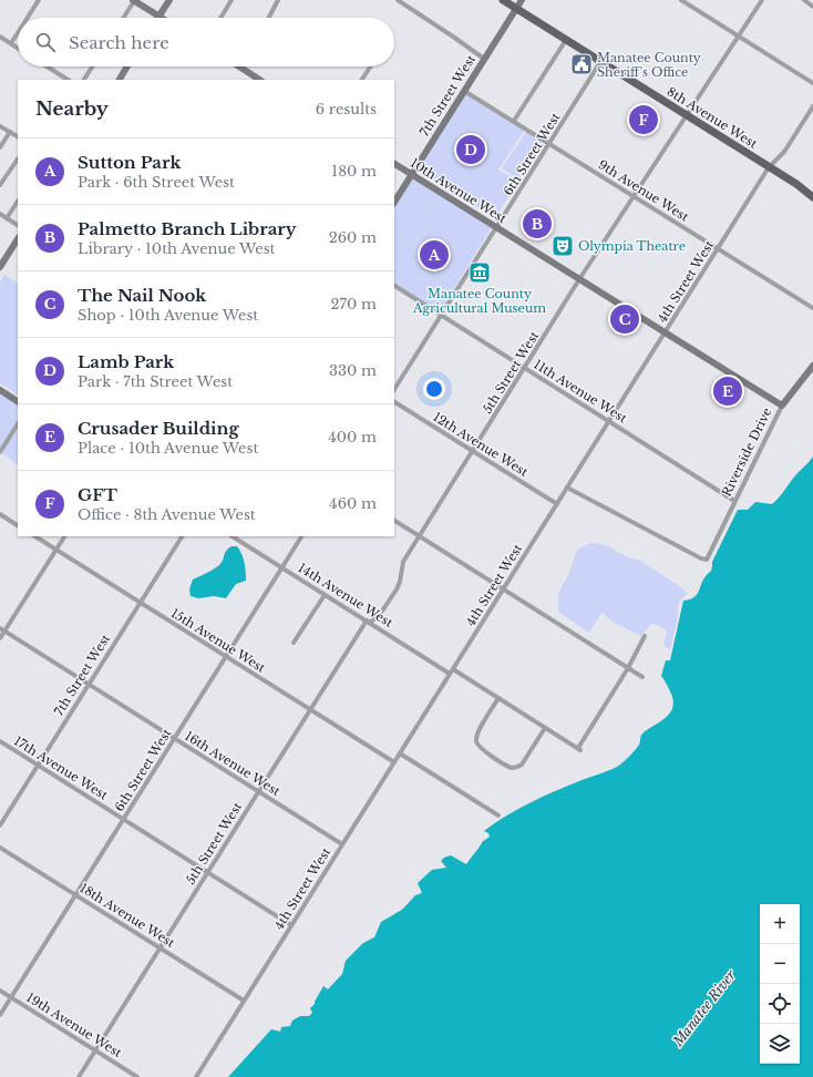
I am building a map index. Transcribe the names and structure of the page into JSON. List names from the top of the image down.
{
  "streets": {
    "main road": ["8th Avenue West"],
    "street": [
      "7th Street West",
      "6th Street West",
      "10th Avenue West",
      "9th Avenue West",
      "4th Street West",
      "5th Street West",
      "11th Avenue West",
      "12th Avenue West",
      "Riverside Drive",
      "14th Avenue West",
      "15th Avenue West",
      "16th Avenue West",
      "17th Avenue West",
      "18th Avenue West",
      "19th Avenue West"
    ]
  },
  "crossings": [
    ["7th Street West", "8th Avenue West"],
    ["7th Street West", "10th Avenue West"],
    ["7th Street West", "9th Avenue West"],
    ["7th Street West", "15th Avenue West"],
    ["7th Street West", "16th Avenue West"],
    ["7th Street West", "17th Avenue West"],
    ["8th Avenue West", "6th Street West"],
    ["8th Avenue West", "4th Street West"],
    ["8th Avenue West", "5th Street West"],
    ["6th Street West", "10th Avenue West"],
    ["6th Street West", "9th Avenue West"],
    ["6th Street West", "11th Avenue West"],
    ["6th Street West", "14th Avenue West"],
    ["6th Street West", "15th Avenue West"],
    ["6th Street West", "16th Avenue West"],
    ["6th Street West", "17th Avenue West"],
    ["6th Street West", "18th Avenue West"],
    ["6th Street West", "19th Avenue West"],
    ["10th Avenue West", "4th Street West"],
    ["10th Avenue West", "5th Street West"],
    ["10th Avenue West", "Riverside Drive"],
    ["9th Avenue West", "4th Street West"],
    ["9th Avenue West", "5th Street West"],
    ["4th Street West", "11th Avenue West"],
    ["4th Street West", "12th Avenue West"],
    ["4th Street West", "Riverside Drive"],
    ["4th Street West", "14th Avenue West"],
    ["4th Street West", "15th Avenue West"],
    ["4th Street West", "16th Avenue West"],
    ["4th Street West", "17th Avenue West"],
    ["4th Street West", "18th Avenue West"],
    ["5th Street West", "11th Avenue West"],
    ["5th Street West", "12th Avenue West"],
    ["5th Street West", "14th Avenue West"],
    ["5th Street West", "15th Avenue West"],
    ["5th Street West", "16th Avenue West"],
    ["5th Street West", "17th Avenue West"],
    ["5th Street West", "18th Avenue West"],
    ["5th Street West", "19th Avenue West"],
    ["11th Avenue West", "Riverside Drive"]
  ],
  "water": ["Manatee River"],
  "places": {
    "public building": ["Manatee County Sheriff's Office"],
    "theatre": ["Olympia Theatre"],
    "museum": ["Manatee County Agricultural Museum"]
  },
  "page": {
    "search": "Search here",
    "heading": ["Nearby", "6 results"],
    "pins": [
      "F",
      "D",
      "B",
      "A",
      "C",
      "E"
    ],
    "list": [
      {
        "mark": "A",
        "name": "Sutton Park",
        "note": "Park · 6th Street West",
        "value": "180 m"
      },
      {
        "mark": "B",
        "name": "Palmetto Branch Library",
        "note": "Library · 10th Avenue West",
        "value": "260 m"
      },
      {
        "mark": "C",
        "name": "The Nail Nook",
        "note": "Shop · 10th Avenue West",
        "value": "270 m"
      },
      {
        "mark": "D",
        "name": "Lamb Park",
        "note": "Park · 7th Street West",
        "value": "330 m"
      },
      {
        "mark": "E",
        "name": "Crusader Building",
        "note": "Place · 10th Avenue West",
        "value": "400 m"
      },
      {
        "mark": "F",
        "name": "GFT",
        "note": "Office · 8th Avenue West",
        "value": "460 m"
      }
    ],
    "map_buttons": ["+", "−"]
  }
}
